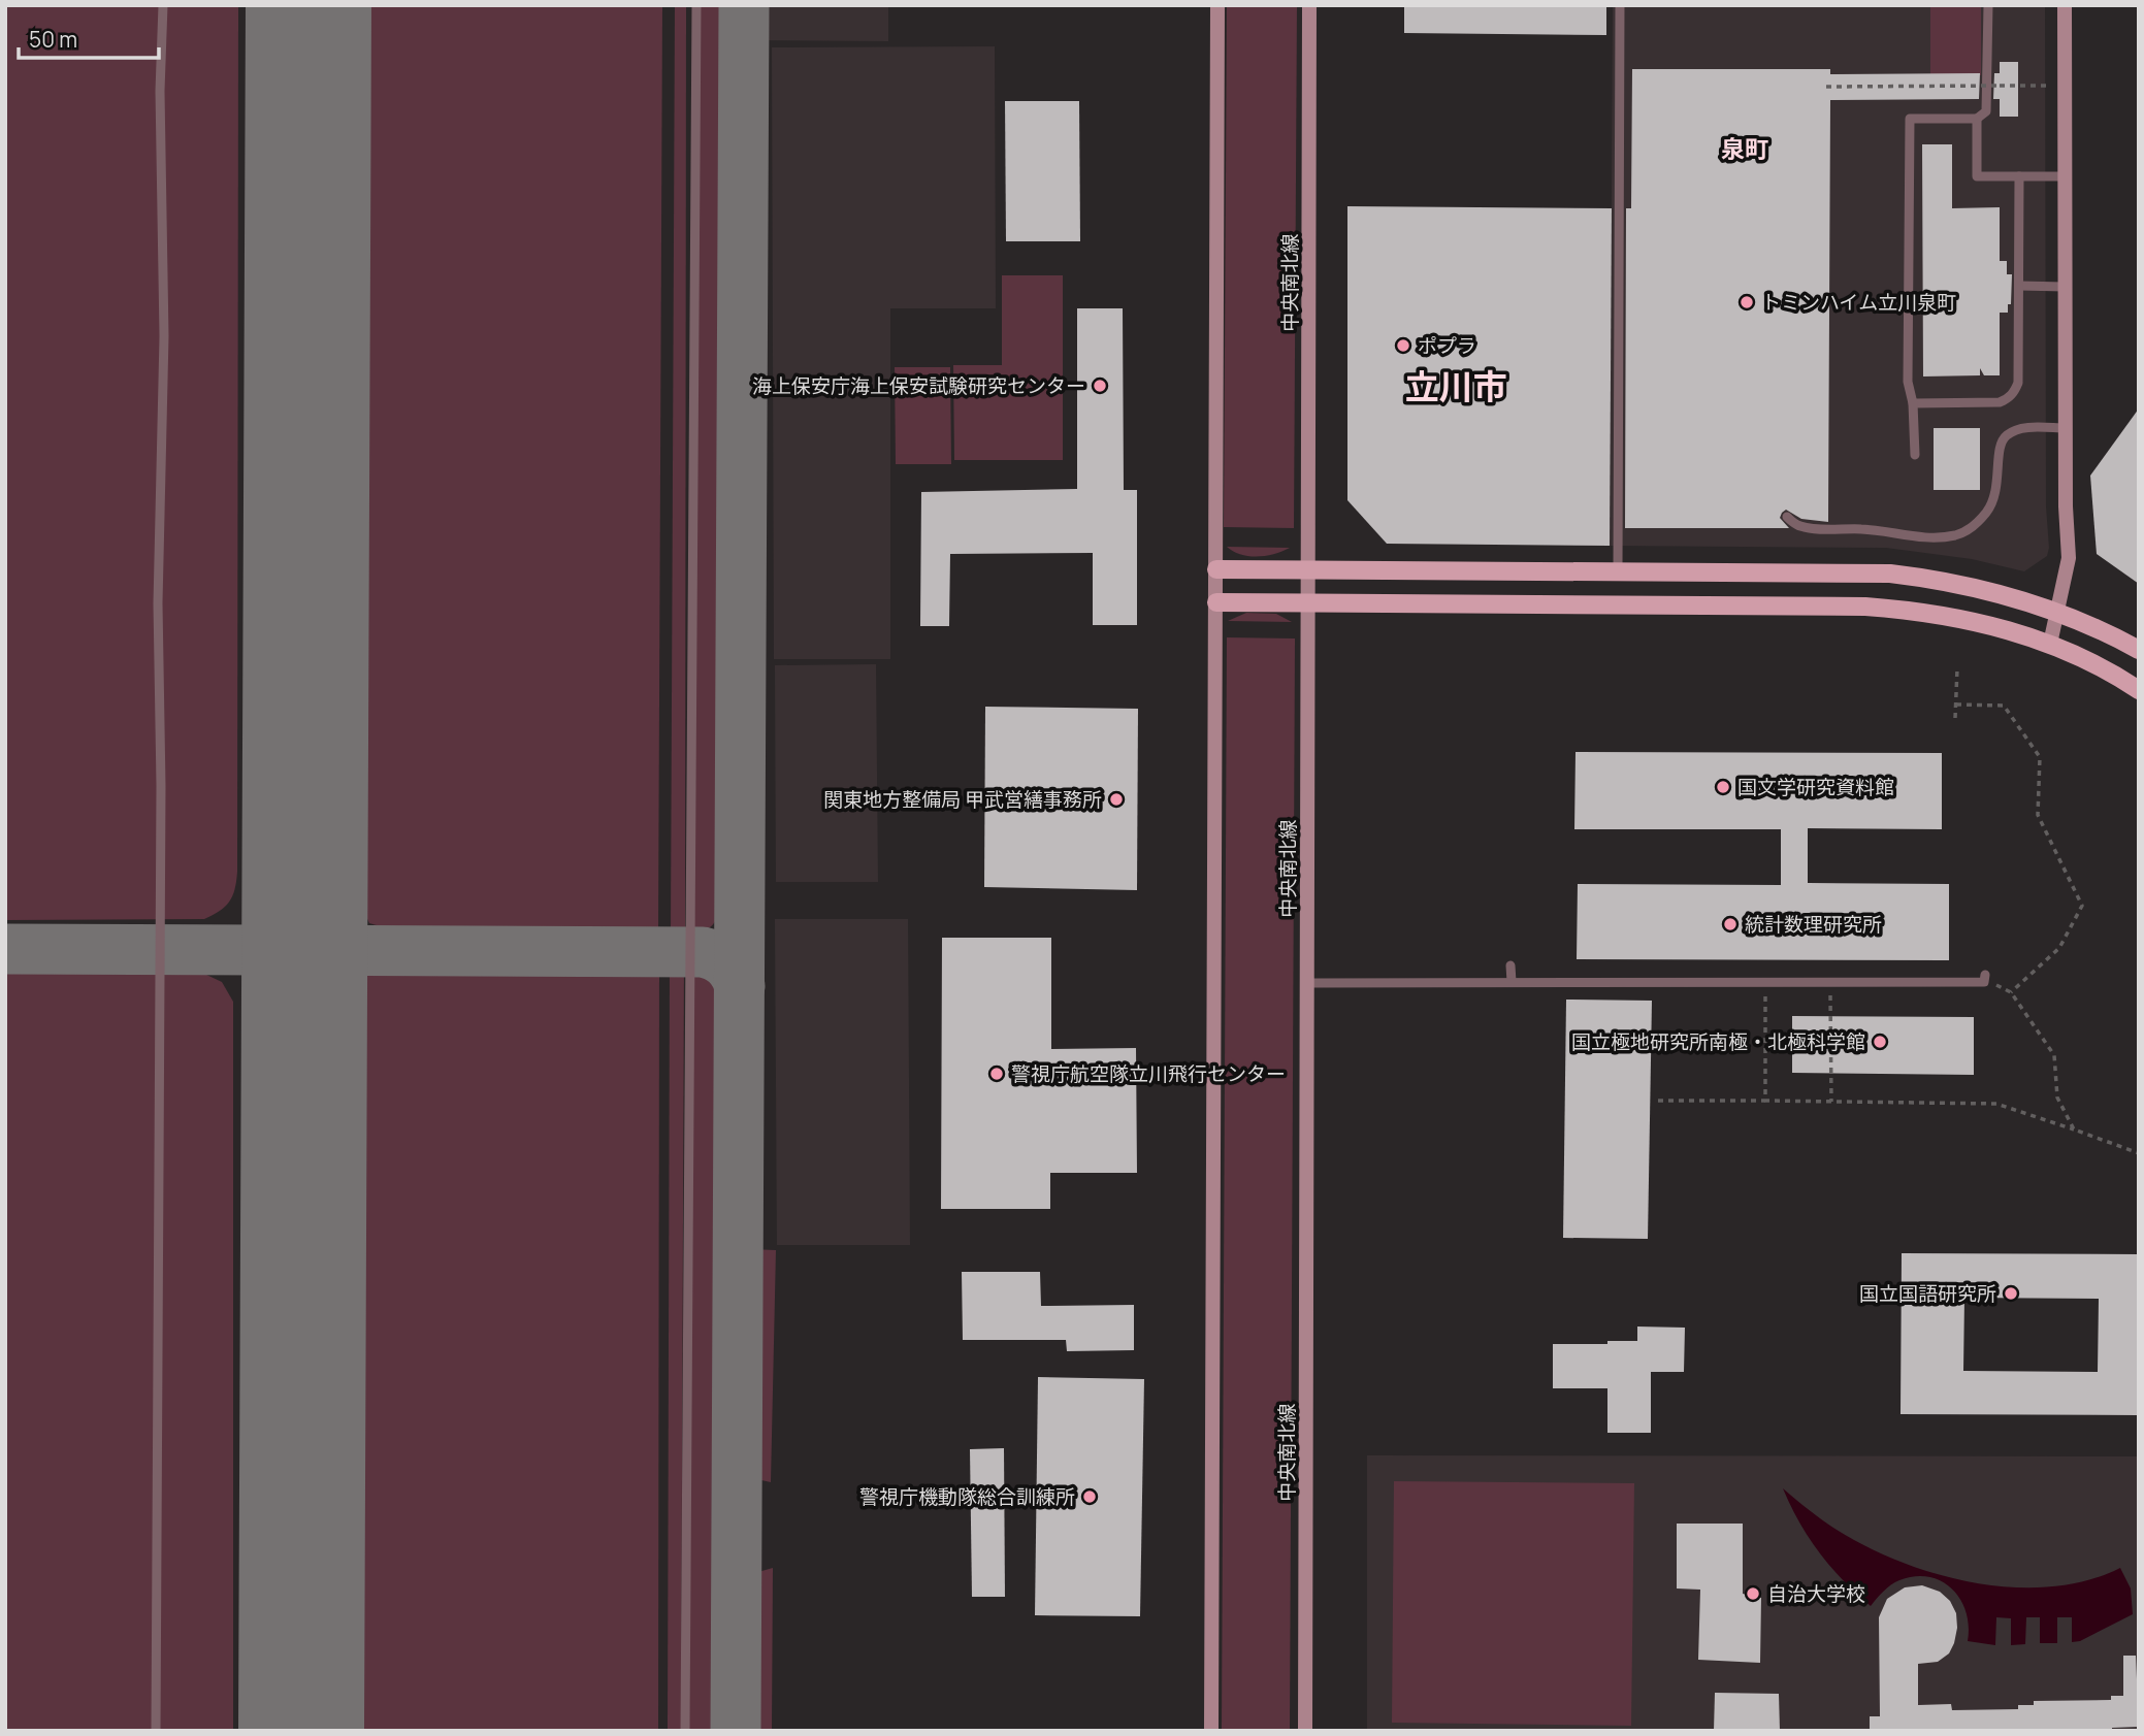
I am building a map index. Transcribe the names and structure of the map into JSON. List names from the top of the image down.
{
  "streets": {
    "main road": ["中央南北線"]
  },
  "districts": ["泉町", "立川市"],
  "places": [
    "トミンハイム立川泉町",
    "ポプラ",
    "海上保安庁海上保安試験研究センター",
    "国文学研究資料館",
    "関東地方整備局 甲武営繕事務所",
    "統計数理研究所",
    "国立極地研究所南極・北極科学館",
    "警視庁航空隊立川飛行センター",
    "国立国語研究所",
    "警視庁機動隊総合訓練所",
    "自治大学校"
  ],
  "scale_bar": "50 m"
}
